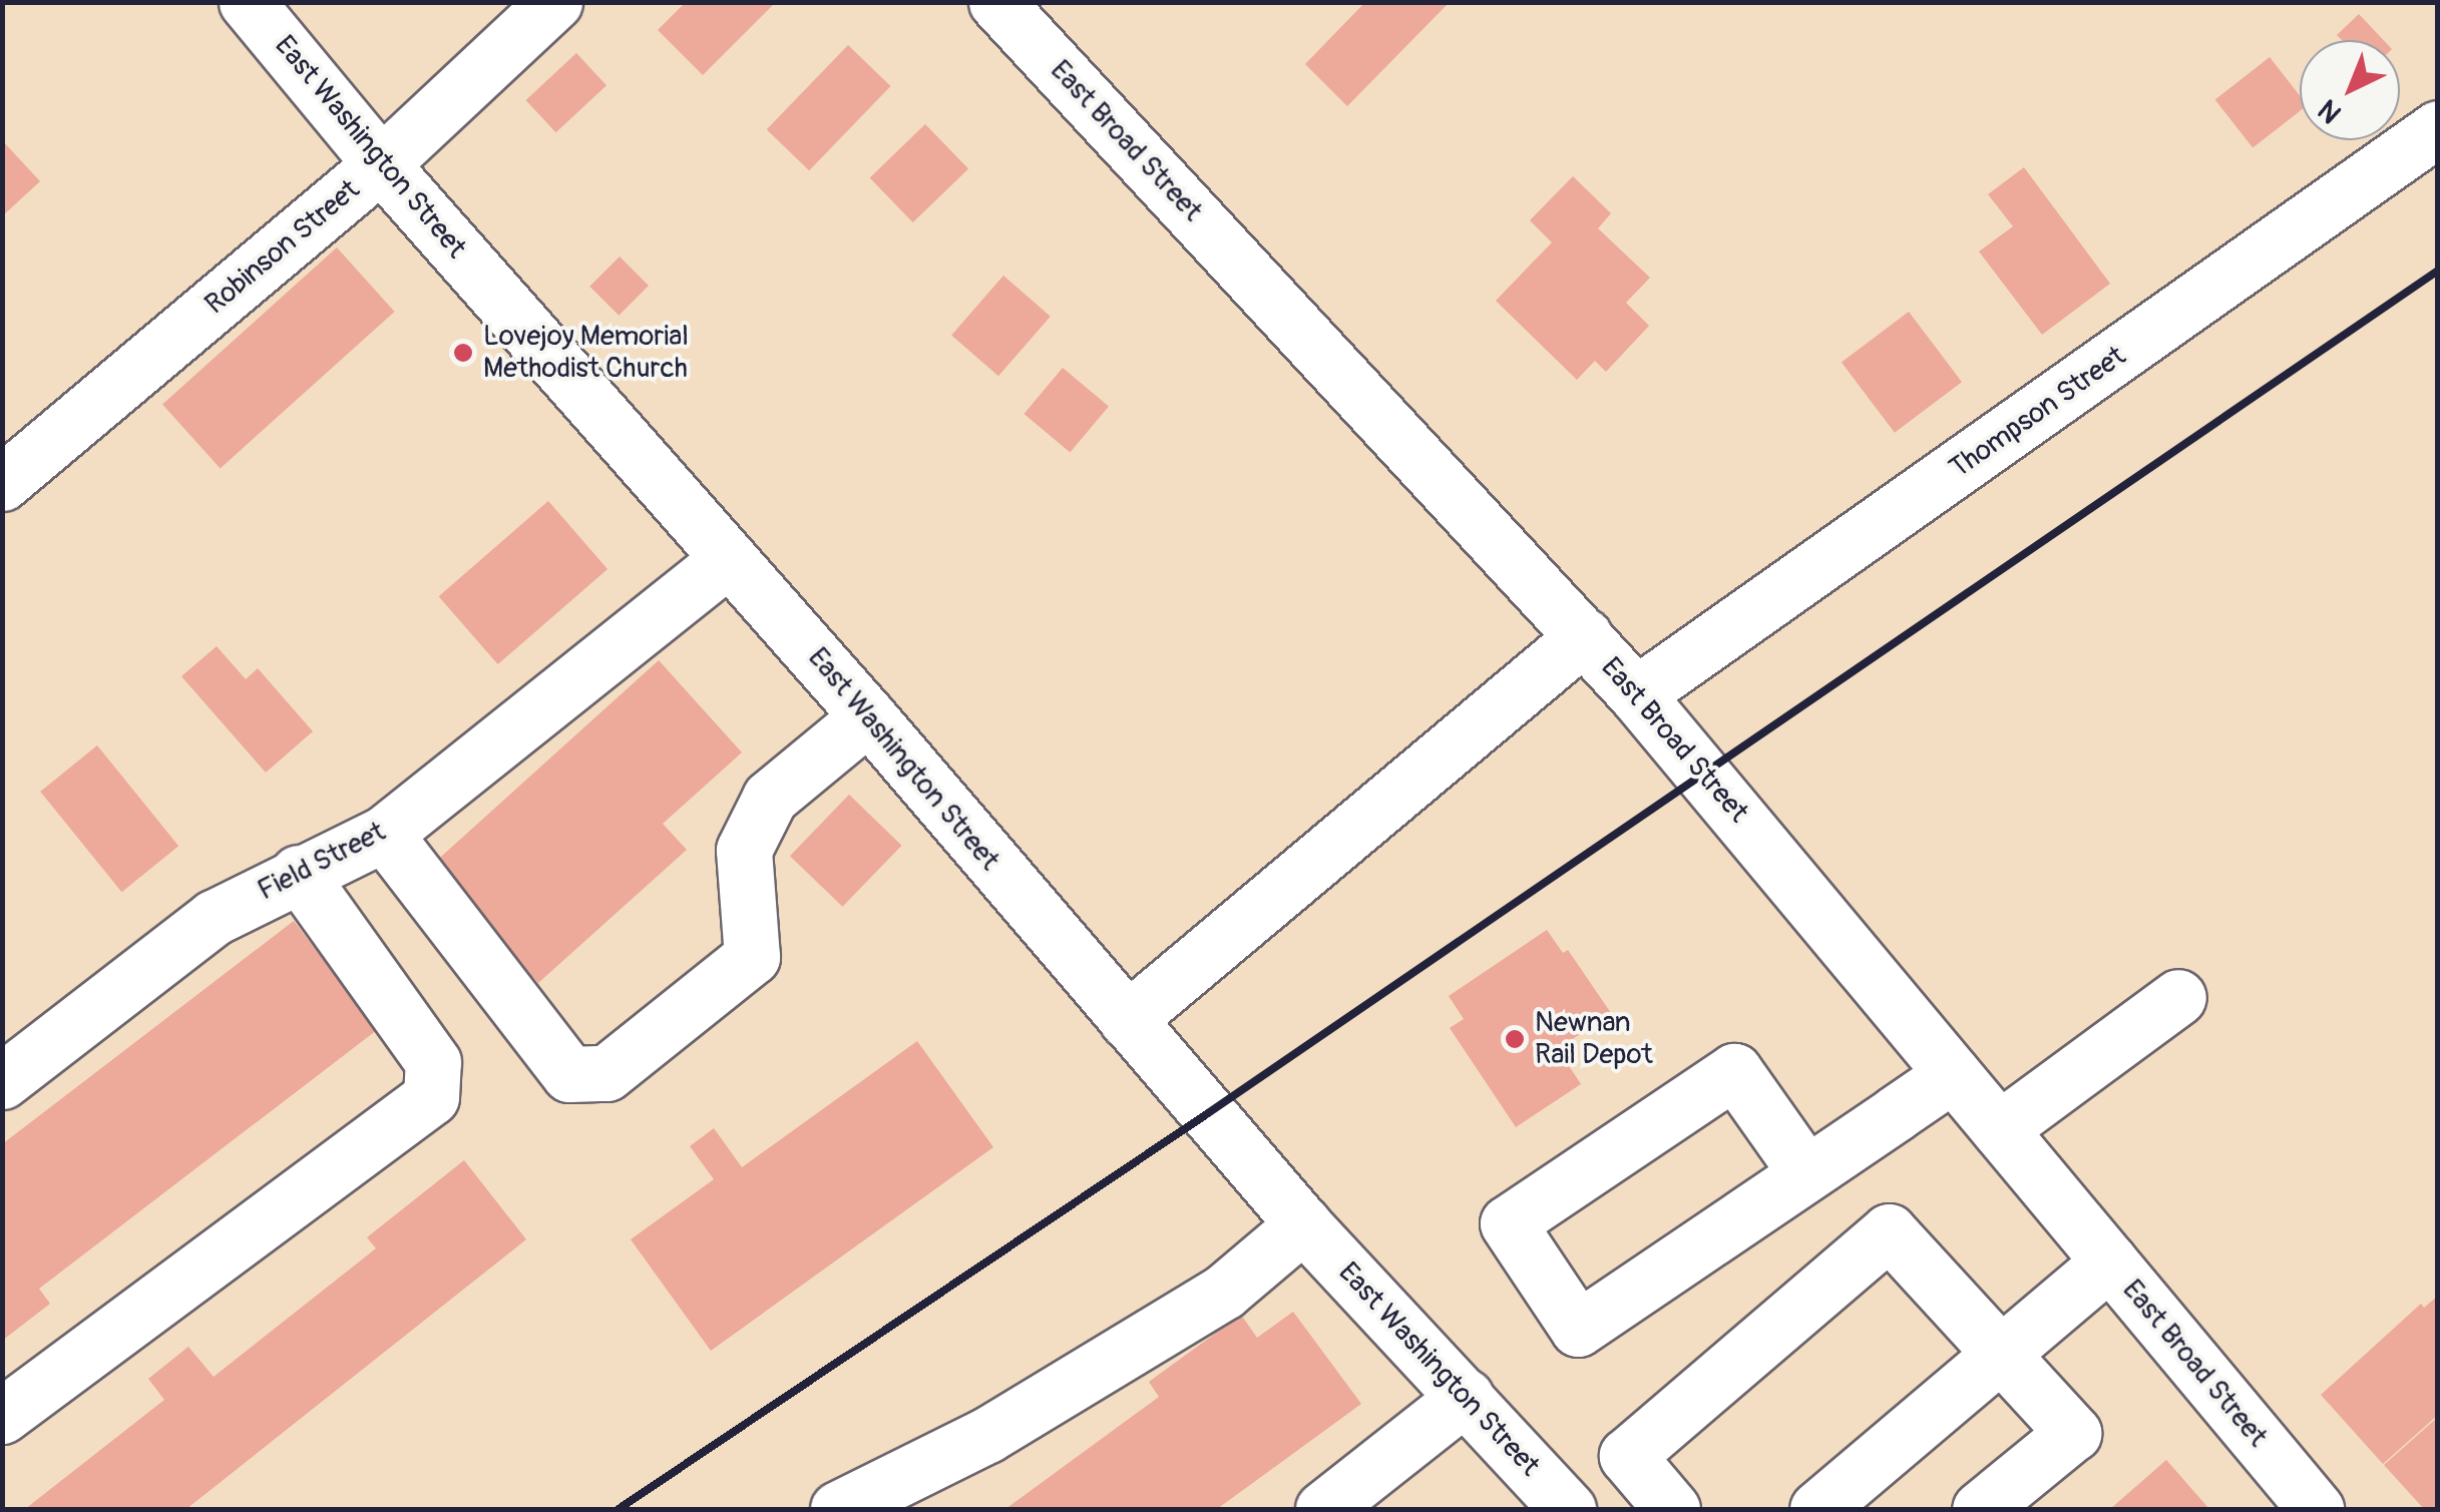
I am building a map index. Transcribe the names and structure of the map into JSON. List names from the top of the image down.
{
  "streets": {
    "street": [
      "East Broad Street",
      "East Washington Street",
      "Robinson Street",
      "Thompson Street",
      "Field Street"
    ]
  },
  "crossings": [
    ["East Broad Street", "Thompson Street"],
    ["East Washington Street", "Robinson Street"],
    ["East Washington Street", "Field Street"]
  ],
  "places": ["Lovejoy Memorial Methodist Church", "Newnan Rail Depot"],
  "north": "bottom left"
}
